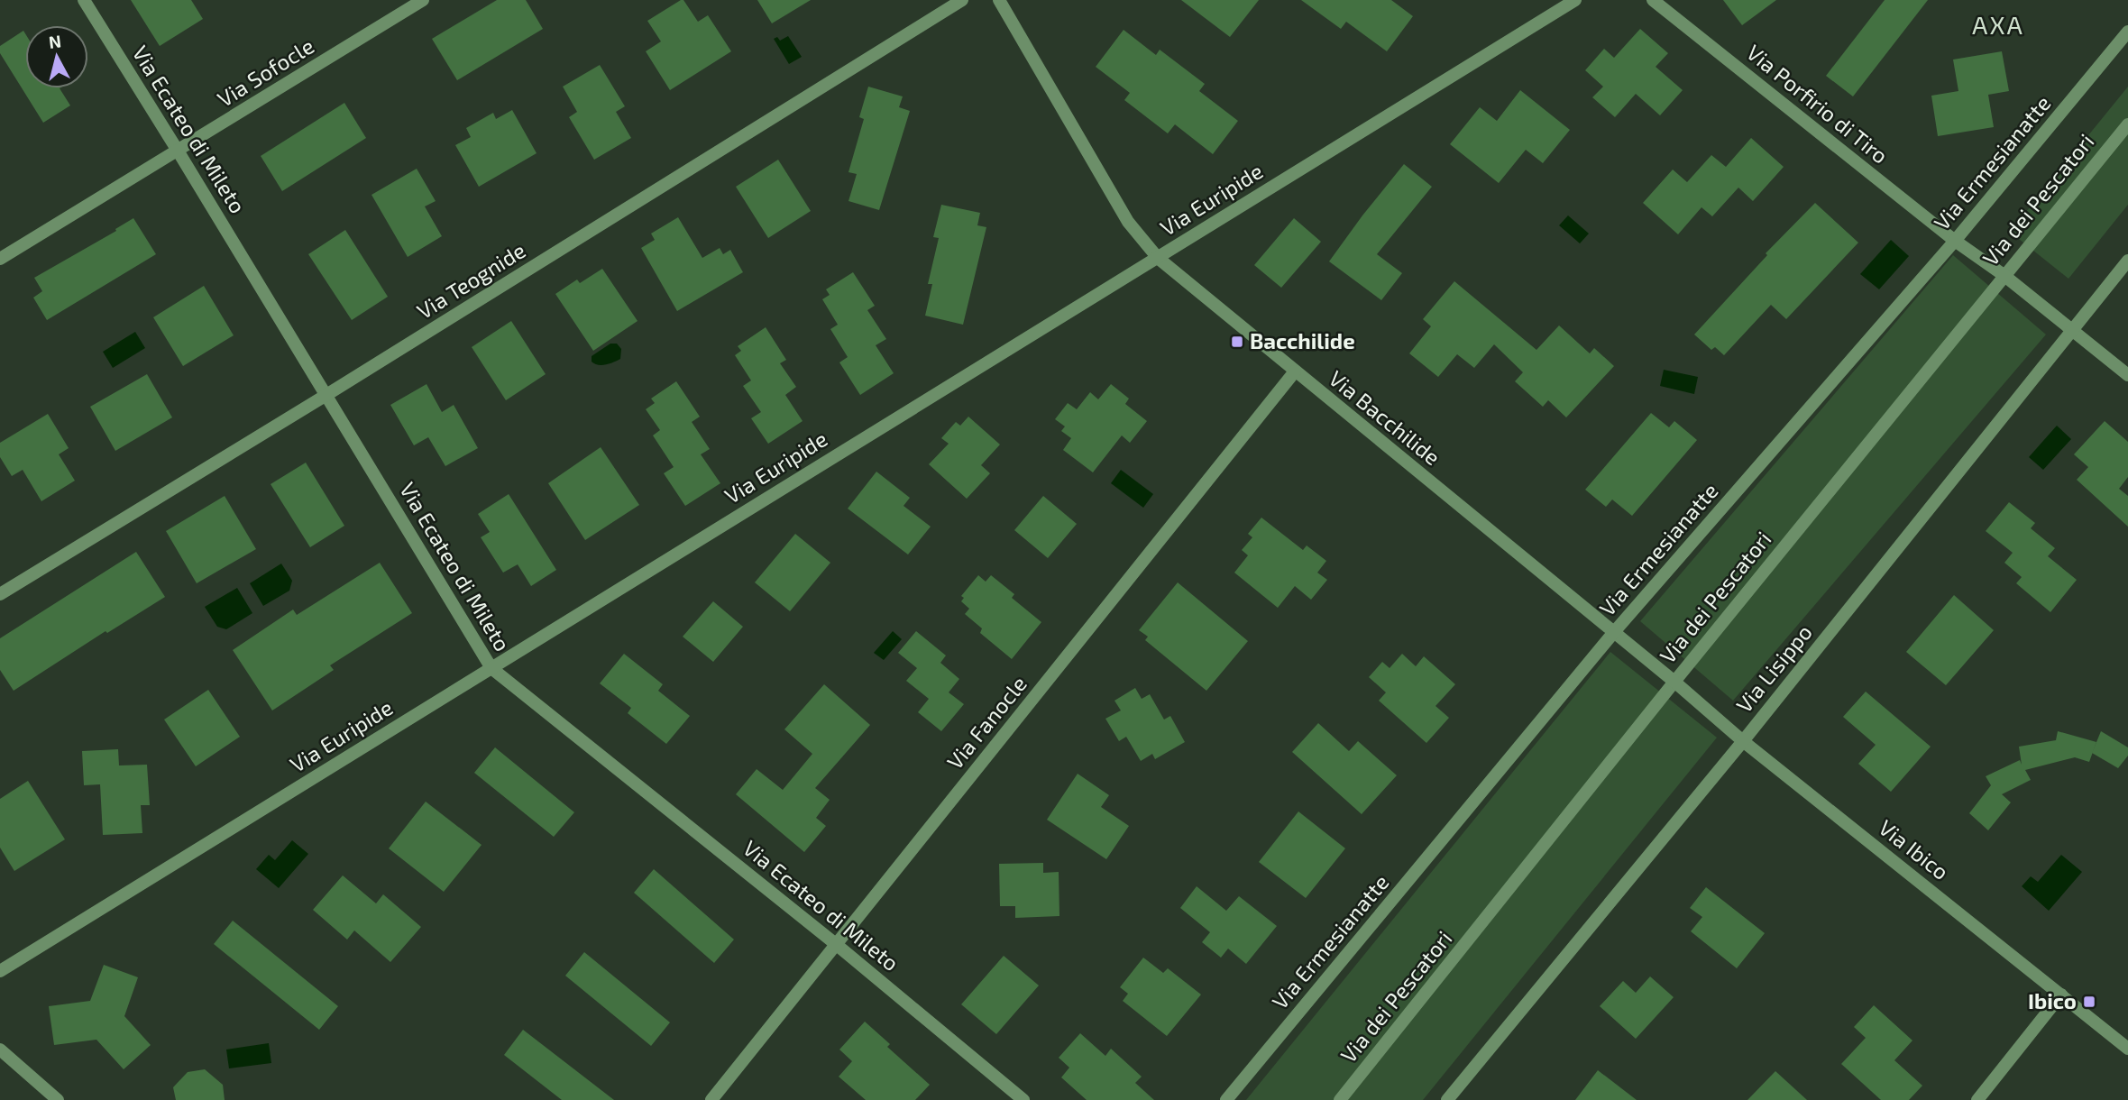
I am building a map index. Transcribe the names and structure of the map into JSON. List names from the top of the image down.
{
  "streets": {
    "street": [
      "Via Sofocle",
      "Via Porfirio di Tiro",
      "Via Ecateo di Mileto",
      "Via Ermesianatte",
      "Via Euripide",
      "Via dei Pescatori",
      "Via Teognide",
      "Via Bacchilide",
      "Via Lisippo",
      "Via Fanocle",
      "Via Ibico"
    ]
  },
  "crossings": [
    ["Via Sofocle", "Via Ecateo di Mileto"],
    ["Via Porfirio di Tiro", "Via Ermesianatte"],
    ["Via Porfirio di Tiro", "Via dei Pescatori"],
    ["Via Porfirio di Tiro", "Via Lisippo"],
    ["Via Ecateo di Mileto", "Via Euripide"],
    ["Via Ecateo di Mileto", "Via Teognide"],
    ["Via Ecateo di Mileto", "Via Fanocle"],
    ["Via Ermesianatte", "Via Bacchilide"],
    ["Via Euripide", "Via Bacchilide"],
    ["Via dei Pescatori", "Via Bacchilide"],
    ["Via dei Pescatori", "Via Ibico"],
    ["Via Bacchilide", "Via Fanocle"],
    ["Via Bacchilide", "Via Ibico"],
    ["Via Lisippo", "Via Ibico"]
  ],
  "districts": ["AXA"],
  "places": {
    "transit": ["Bacchilide", "Ibico"]
  },
  "north": "top"
}
